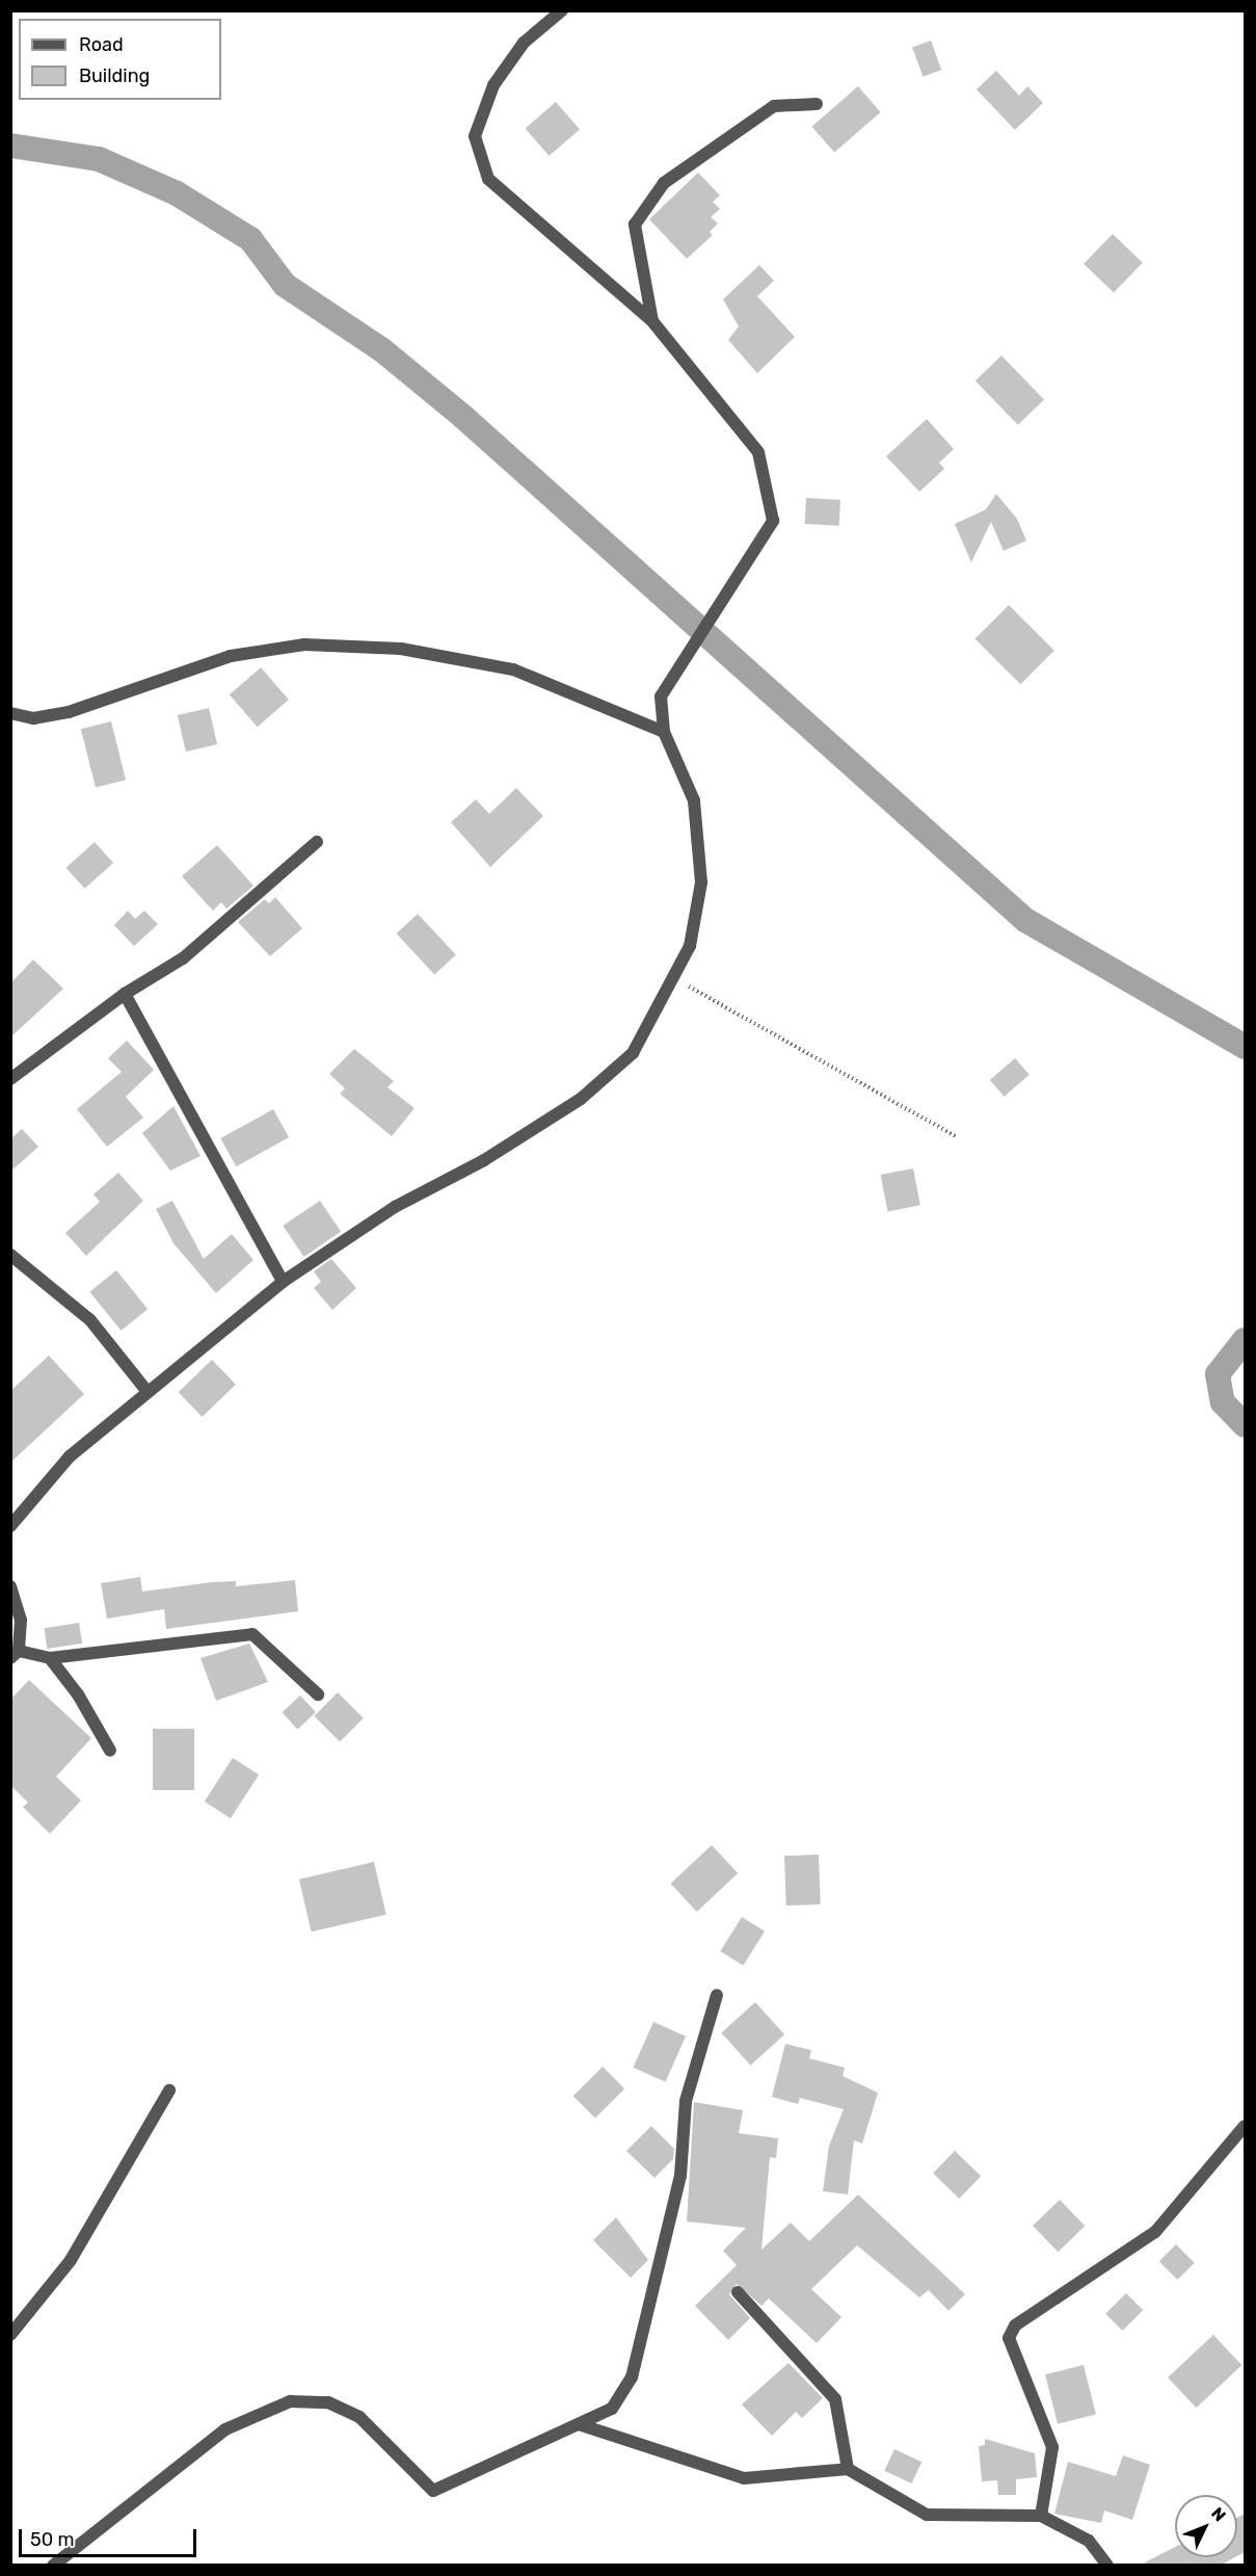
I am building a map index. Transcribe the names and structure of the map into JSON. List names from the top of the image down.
{
  "legend": ["Road", "Building"],
  "scale_bar": "50 m",
  "north": "top right"
}
